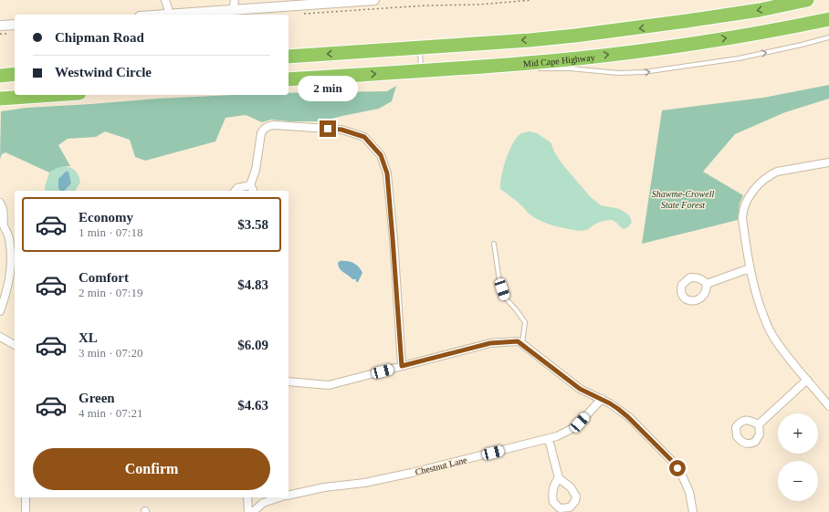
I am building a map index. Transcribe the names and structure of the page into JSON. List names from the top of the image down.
{
  "streets": {
    "highway": ["Mid Cape Highway"],
    "street": ["Chestnut Lane"]
  },
  "parks": ["Shawme-Crowell State Forest"],
  "page": {
    "banner": ["Chipman Road", "Westwind Circle"],
    "bubble": "2 min",
    "list": [
      {
        "name": "Economy",
        "note": "1 min · 07:18",
        "value": "$3.58"
      },
      {
        "name": "Comfort",
        "note": "2 min · 07:19",
        "value": "$4.83"
      },
      {
        "name": "XL",
        "note": "3 min · 07:20",
        "value": "$6.09"
      },
      {
        "name": "Green",
        "note": "4 min · 07:21",
        "value": "$4.63"
      }
    ],
    "map_buttons": ["+", "−"],
    "buttons": "Confirm"
  }
}
